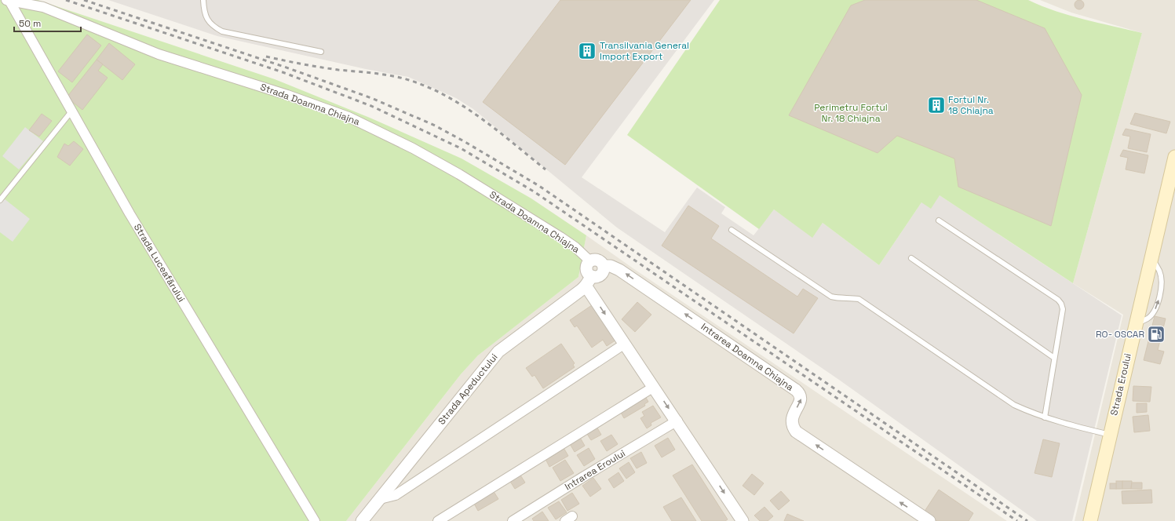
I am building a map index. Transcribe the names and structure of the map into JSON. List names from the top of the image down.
{
  "streets": {
    "main road": ["Strada Eroului"],
    "street": [
      "Strada Doamna Chiajna",
      "Strada Luceafărului",
      "Intrarea Doamna Chiajna",
      "Strada Apeductului",
      "Intrarea Eroului"
    ]
  },
  "crossings": [
    ["Strada Doamna Chiajna", "Strada Luceafărului"],
    ["Intrarea Doamna Chiajna", "Strada Apeductului"]
  ],
  "parks": ["Perimetru Fortul Nr. 18 Chiajna"],
  "places": {
    "building": ["Transilvania General Import Export", "Fortul Nr. 18 Chiajna"],
    "fuel station": ["RO- OSCAR"]
  },
  "scale_bar": "50 m"
}
